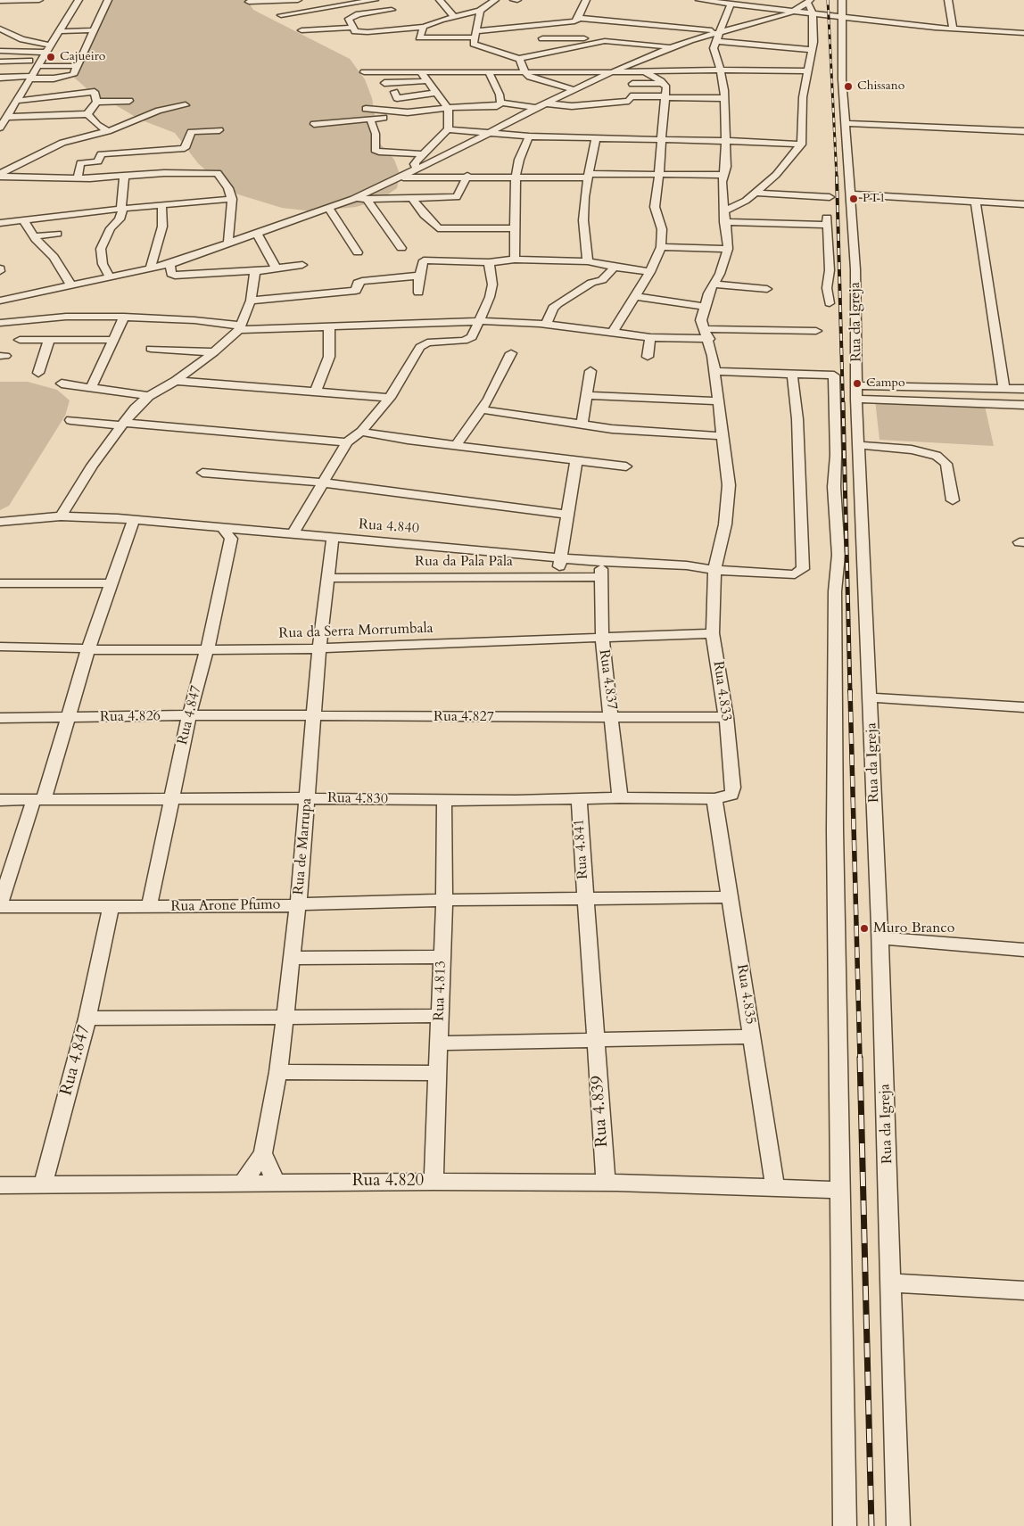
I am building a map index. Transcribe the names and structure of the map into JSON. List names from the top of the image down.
{
  "streets": {
    "street": [
      "Rua da Igreja",
      "Rua 4.840",
      "Rua da Pala Pala",
      "Rua da Serra Morrumbala",
      "Rua 4.837",
      "Rua 4.833",
      "Rua 4.847",
      "Rua 4.826",
      "Rua 4.827",
      "Rua 4.830",
      "Rua de Marrupa",
      "Rua 4.841",
      "Rua Arone Pfumo",
      "Rua 4.813",
      "Rua 4.835",
      "Rua 4.839",
      "Rua 4.820"
    ]
  },
  "crossings": [
    ["Rua da Igreja", "Rua 4.820"],
    ["Rua 4.840", "Rua 4.837"],
    ["Rua 4.840", "Rua 4.833"],
    ["Rua 4.840", "Rua de Marrupa"],
    ["Rua da Pala Pala", "Rua 4.837"],
    ["Rua da Pala Pala", "Rua de Marrupa"],
    ["Rua da Serra Morrumbala", "Rua 4.837"],
    ["Rua da Serra Morrumbala", "Rua 4.833"],
    ["Rua da Serra Morrumbala", "Rua 4.847"],
    ["Rua da Serra Morrumbala", "Rua de Marrupa"],
    ["Rua 4.837", "Rua 4.827"],
    ["Rua 4.837", "Rua 4.830"],
    ["Rua 4.833", "Rua 4.827"],
    ["Rua 4.833", "Rua 4.830"],
    ["Rua 4.833", "Rua 4.835"],
    ["Rua 4.847", "Rua 4.826"],
    ["Rua 4.847", "Rua 4.830"],
    ["Rua 4.847", "Rua Arone Pfumo"],
    ["Rua 4.847", "Rua 4.820"],
    ["Rua 4.826", "Rua 4.827"],
    ["Rua 4.826", "Rua de Marrupa"],
    ["Rua 4.827", "Rua de Marrupa"],
    ["Rua 4.830", "Rua de Marrupa"],
    ["Rua 4.830", "Rua 4.841"],
    ["Rua 4.830", "Rua 4.813"],
    ["Rua 4.830", "Rua 4.835"],
    ["Rua de Marrupa", "Rua Arone Pfumo"],
    ["Rua 4.841", "Rua Arone Pfumo"],
    ["Rua 4.841", "Rua 4.839"],
    ["Rua Arone Pfumo", "Rua 4.813"],
    ["Rua Arone Pfumo", "Rua 4.835"],
    ["Rua 4.813", "Rua 4.820"],
    ["Rua 4.835", "Rua 4.820"],
    ["Rua 4.839", "Rua 4.820"]
  ],
  "places": [
    "Cajueiro",
    "Chissano",
    "PT1",
    "Campo",
    "Muro Branco"
  ]
}
